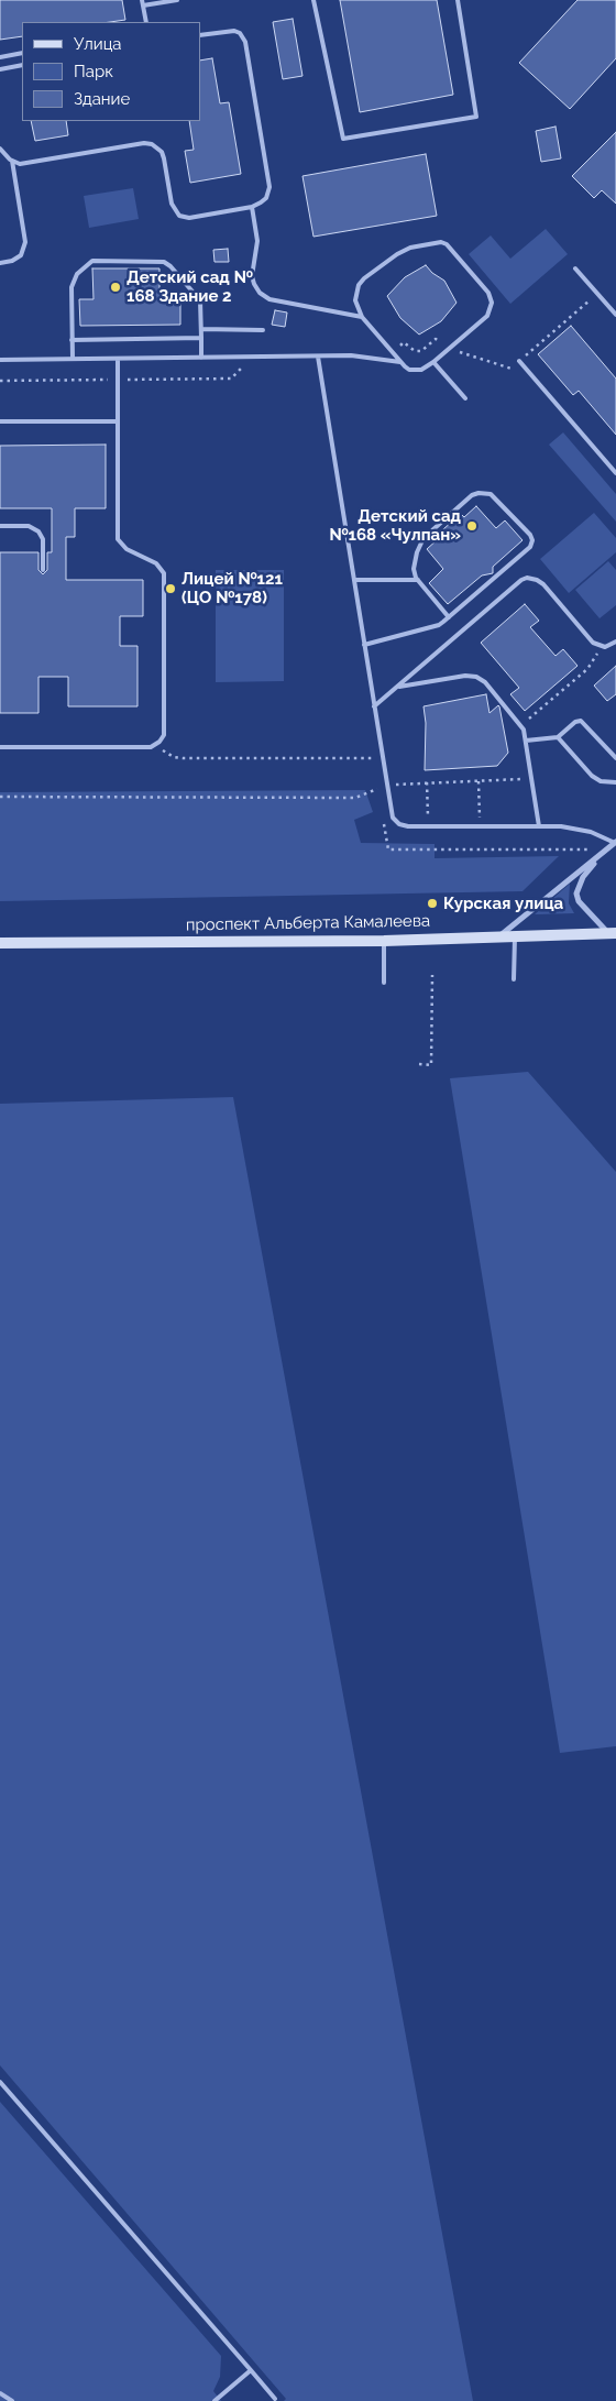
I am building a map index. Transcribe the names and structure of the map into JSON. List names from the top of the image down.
{
  "streets": {
    "main road": ["проспект Альберта Камалеева"]
  },
  "places": [
    "Детский сад № 168 Здание 2",
    "Детский сад №168 «Чулпан»",
    "Лицей №121 (ЦО №178)",
    "Курская улица"
  ],
  "legend": ["Улица", "Парк", "Здание"]
}
